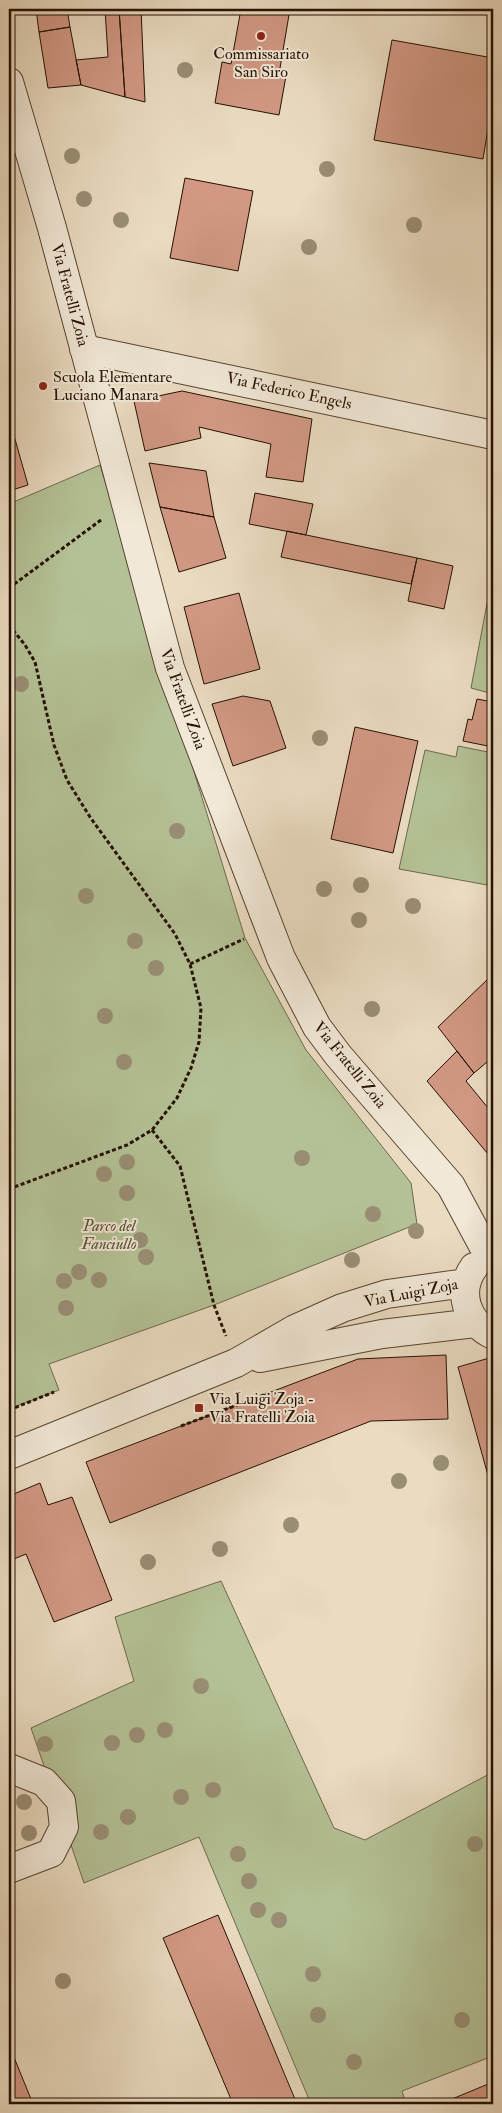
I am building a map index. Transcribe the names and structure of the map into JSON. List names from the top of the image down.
{
  "streets": {
    "street": ["Via Fratelli Zoia", "Via Federico Engels", "Via Luigi Zoja"]
  },
  "crossings": [
    ["Via Fratelli Zoia", "Via Federico Engels"],
    ["Via Fratelli Zoia", "Via Luigi Zoja"]
  ],
  "parks": ["Parco del Fanciullo"],
  "places": {
    "other": ["Commissariato San Siro", "Scuola Elementare Luciano Manara"],
    "transit": ["Via Luigi Zoja - Via Fratelli Zoia"]
  }
}
